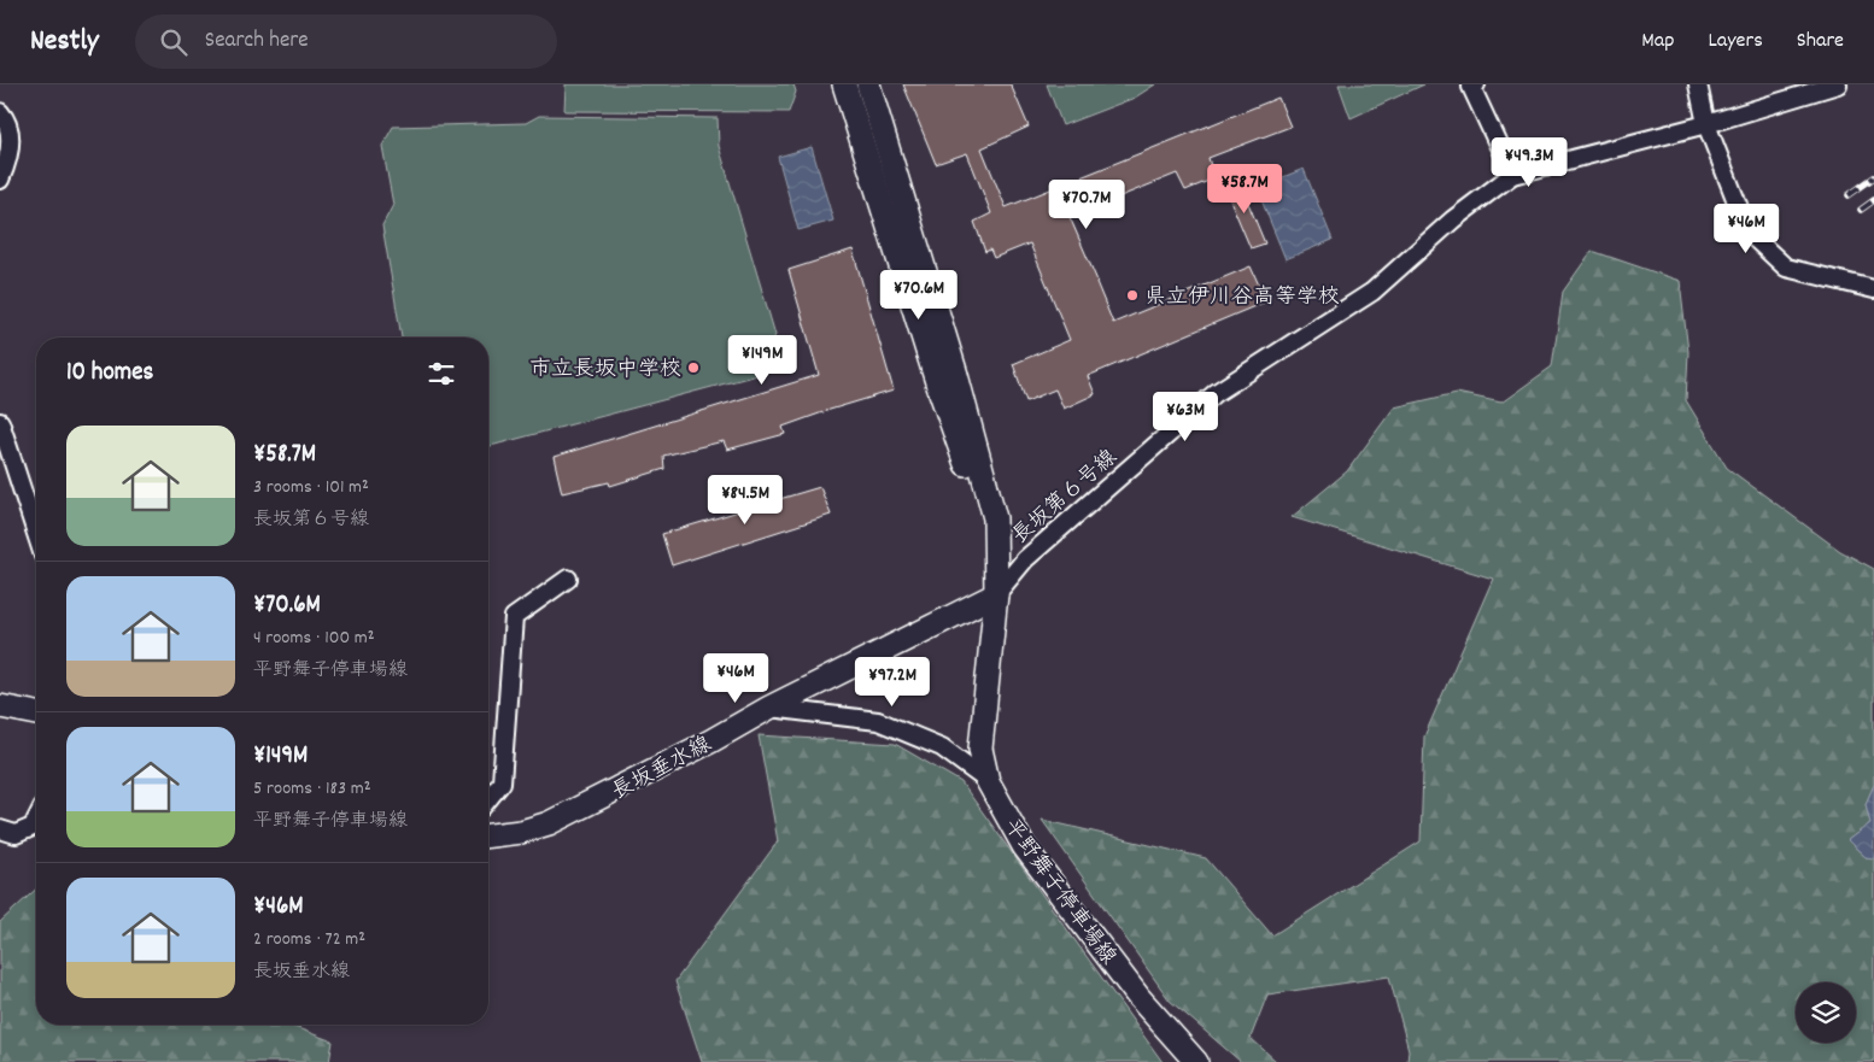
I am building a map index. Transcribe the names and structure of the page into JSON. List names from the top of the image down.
{
  "streets": {
    "main road": ["長坂垂水線", "平野舞子停車場線"],
    "street": ["長坂第６号線"]
  },
  "crossings": [
    ["長坂第６号線", "長坂垂水線"],
    ["長坂第６号線", "平野舞子停車場線"],
    ["長坂垂水線", "平野舞子停車場線"]
  ],
  "places": ["県立伊川谷高等学校", "市立長坂中学校"],
  "page": {
    "header": "Nestly",
    "search": "Search here",
    "nav": ["Map", "Layers", "Share"],
    "price": [
      "¥49.3M",
      "¥58.7M",
      "¥70.7M",
      "¥46M",
      "¥70.6M",
      "¥149M",
      "¥63M",
      "¥84.5M",
      "¥46M",
      "¥97.2M"
    ],
    "heading": "10 homes",
    "list": [
      {
        "name": "¥58.7M",
        "note": "3 rooms · 101 m² · 長坂第６号線"
      },
      {
        "name": "¥70.6M",
        "note": "4 rooms · 100 m² · 平野舞子停車場線"
      },
      {
        "name": "¥149M",
        "note": "5 rooms · 183 m² · 平野舞子停車場線"
      },
      {
        "name": "¥46M",
        "note": "2 rooms · 72 m² · 長坂垂水線"
      }
    ]
  }
}
